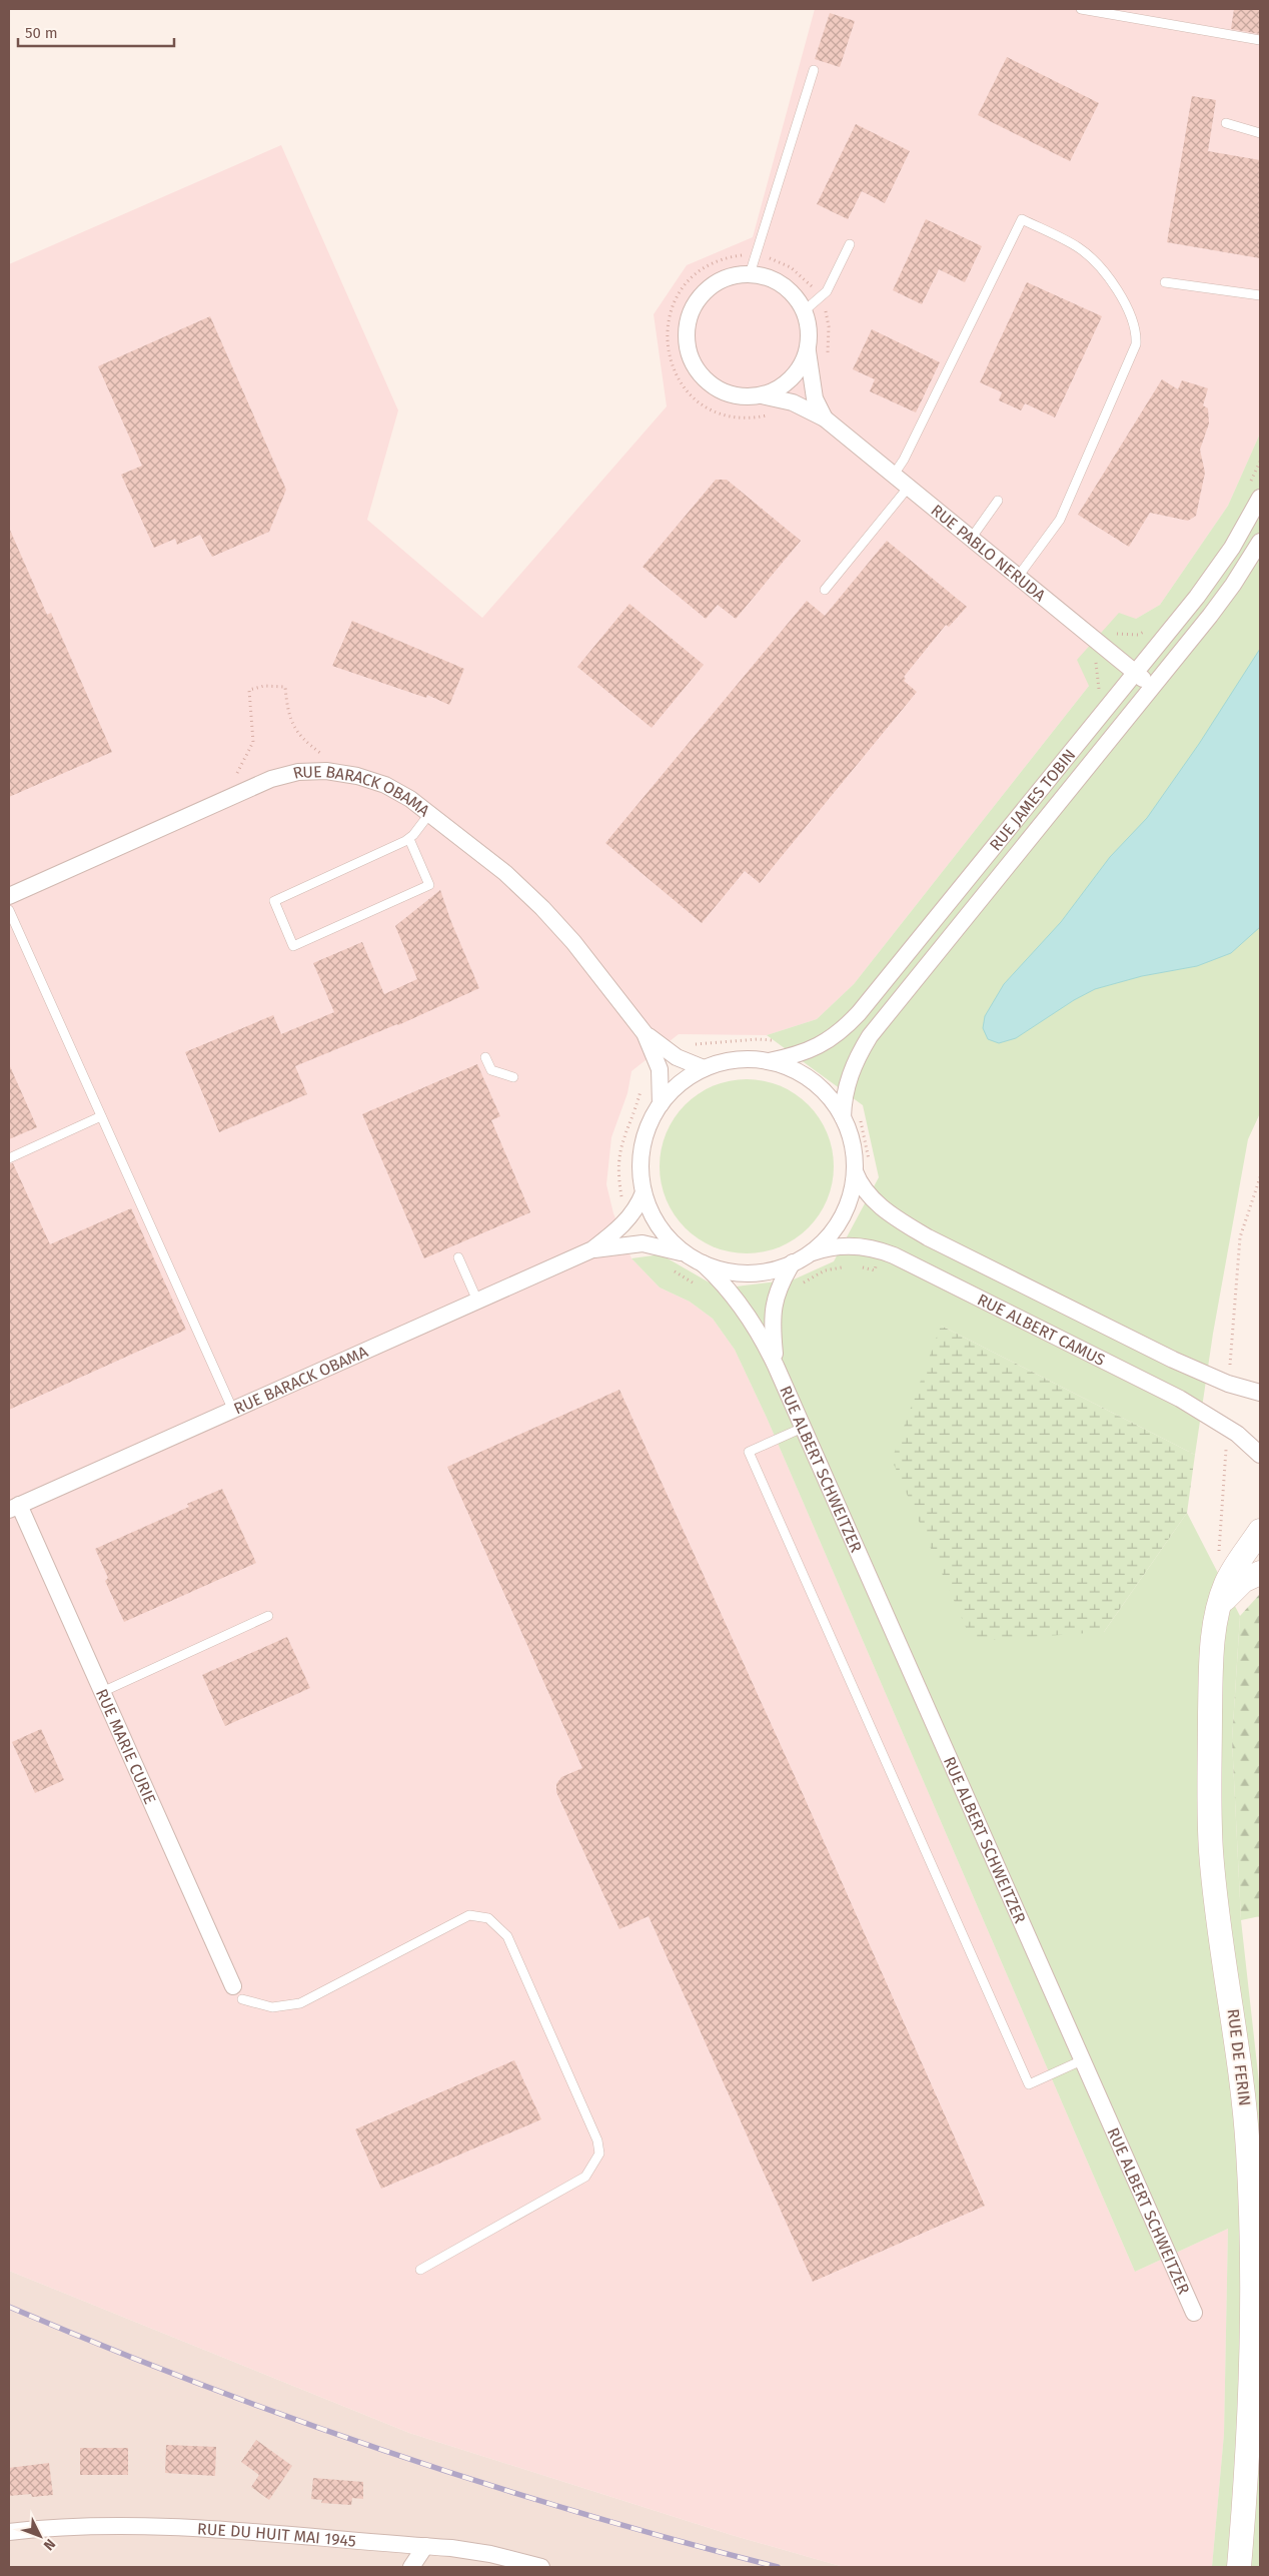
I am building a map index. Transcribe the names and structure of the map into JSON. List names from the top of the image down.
{
  "streets": {
    "street": [
      "RUE PABLO NERUDA",
      "RUE BARACK OBAMA",
      "RUE JAMES TOBIN",
      "RUE ALBERT CAMUS",
      "RUE ALBERT SCHWEITZER",
      "RUE MARIE CURIE",
      "RUE DE FERIN",
      "RUE DU HUIT MAI 1945"
    ]
  },
  "crossings": [
    ["RUE PABLO NERUDA", "RUE JAMES TOBIN"],
    ["RUE BARACK OBAMA", "RUE MARIE CURIE"]
  ],
  "scale_bar": "50 m",
  "north": "bottom right"
}
